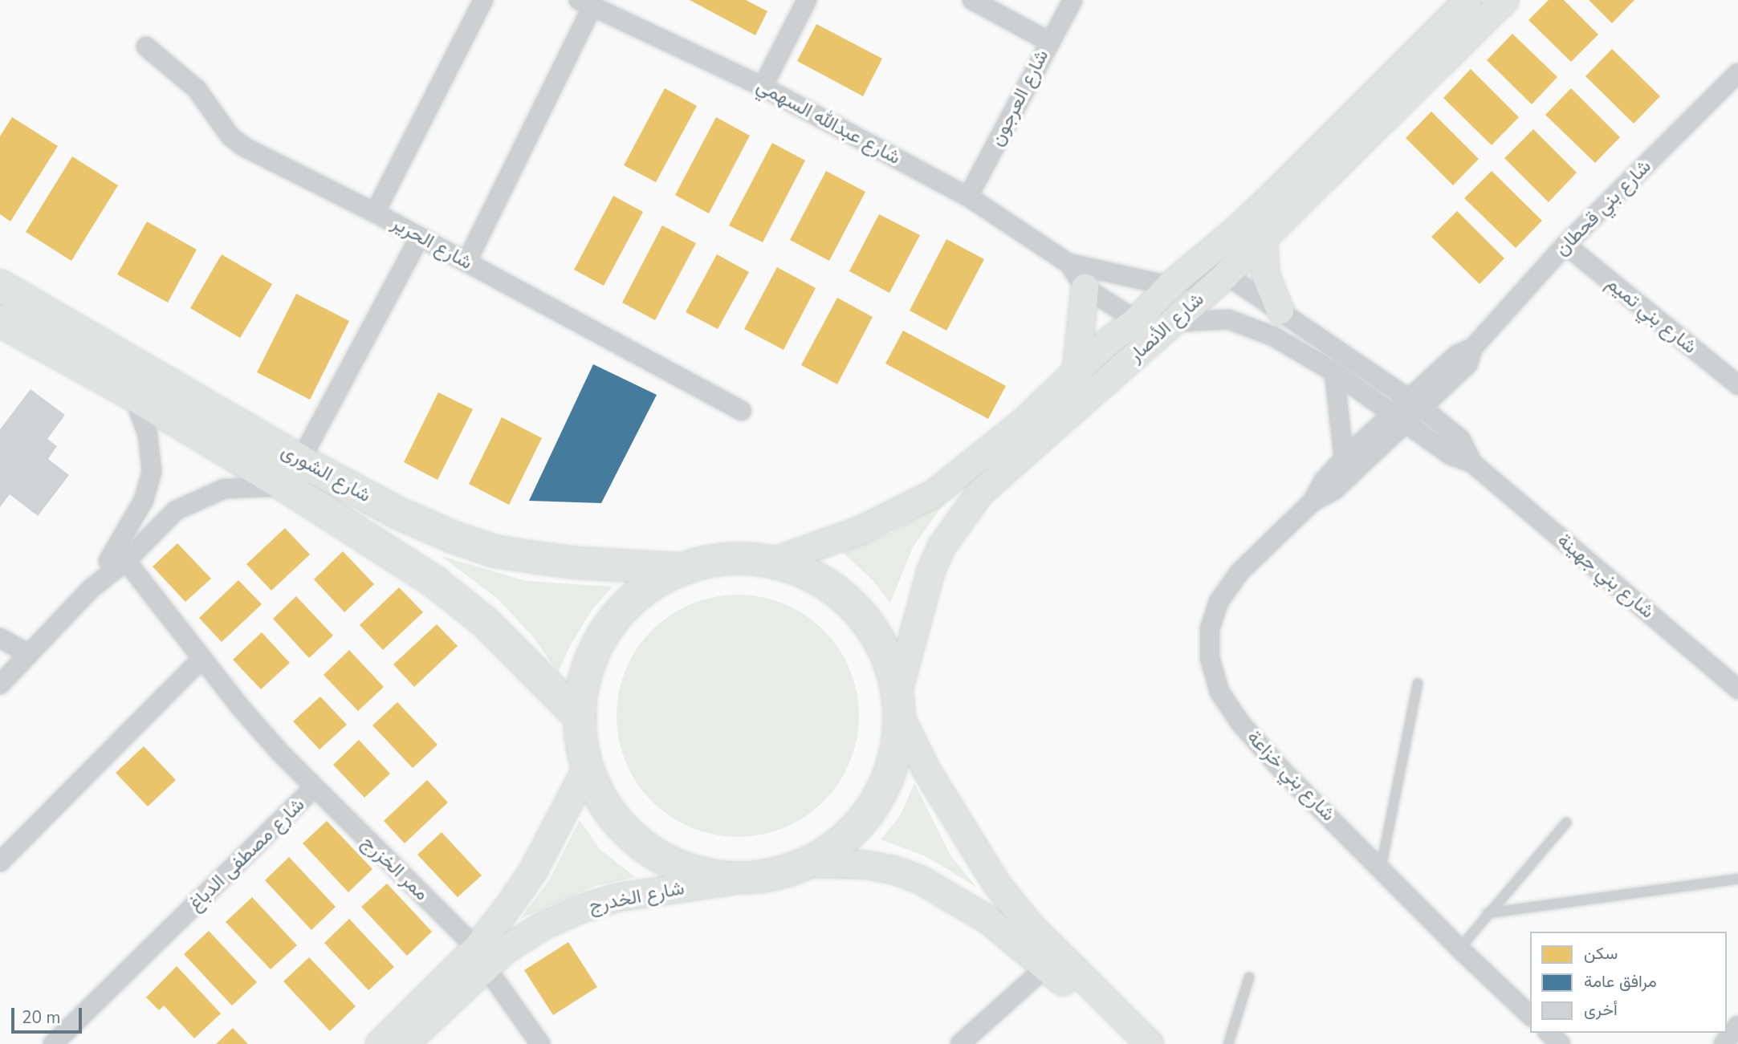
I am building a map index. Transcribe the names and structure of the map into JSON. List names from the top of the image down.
{
  "streets": {
    "main road": ["شارع الشورى"],
    "street": [
      "شارع العرجون",
      "شارع عبدالله السهمي",
      "شارع بني قحطان",
      "شارع الحرير",
      "شارع بني تميم",
      "شارع الأنصار",
      "شارع بني جهينة",
      "شارع بني خزاعة",
      "شارع مصطفى الدباغ",
      "ممر الخزرج",
      "شارع الخدرج"
    ]
  },
  "crossings": [
    ["شارع العرجون", "شارع عبدالله السهمي"],
    ["شارع عبدالله السهمي", "شارع الأنصار"],
    ["شارع عبدالله السهمي", "شارع بني جهينة"],
    ["شارع بني قحطان", "شارع بني تميم"],
    ["شارع بني قحطان", "شارع بني جهينة"],
    ["شارع بني قحطان", "شارع بني خزاعة"],
    ["شارع الأنصار", "شارع بني جهينة"],
    ["شارع بني جهينة", "شارع بني خزاعة"],
    ["شارع مصطفى الدباغ", "ممر الخزرج"],
    ["ممر الخزرج", "شارع الخدرج"]
  ],
  "legend": ["سكن", "مرافق عامة", "أخرى"],
  "scale_bar": "20 m"
}
